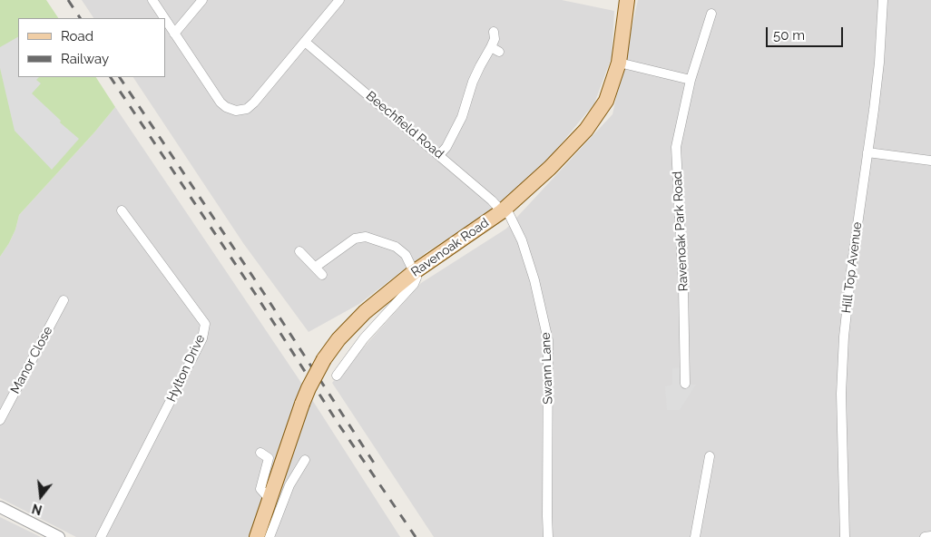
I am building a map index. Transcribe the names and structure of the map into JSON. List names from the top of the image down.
{
  "streets": {
    "main road": ["Ravenoak Road"],
    "street": [
      "Beechfield Road",
      "Ravenoak Park Road",
      "Hill Top Avenue",
      "Manor Close",
      "Hylton Drive",
      "Swann Lane"
    ]
  },
  "crossings": [
    ["Beechfield Road", "Ravenoak Road"],
    ["Beechfield Road", "Swann Lane"],
    ["Ravenoak Road", "Swann Lane"]
  ],
  "legend": ["Road", "Railway"],
  "scale_bar": "50 m",
  "north": "bottom"
}
